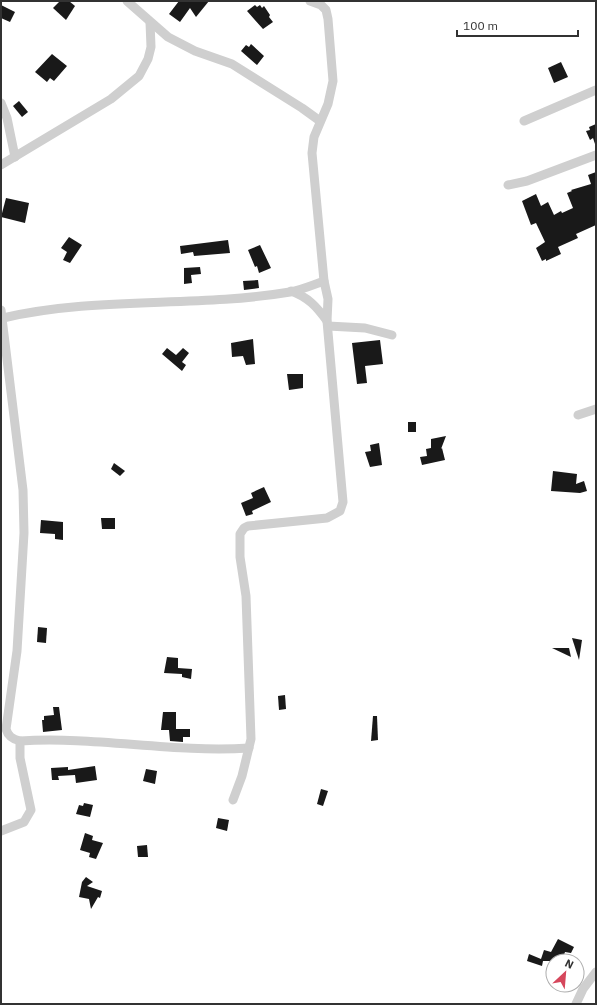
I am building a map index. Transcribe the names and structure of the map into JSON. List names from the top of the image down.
{
  "scale_bar": "100 m",
  "north": "top right"
}
